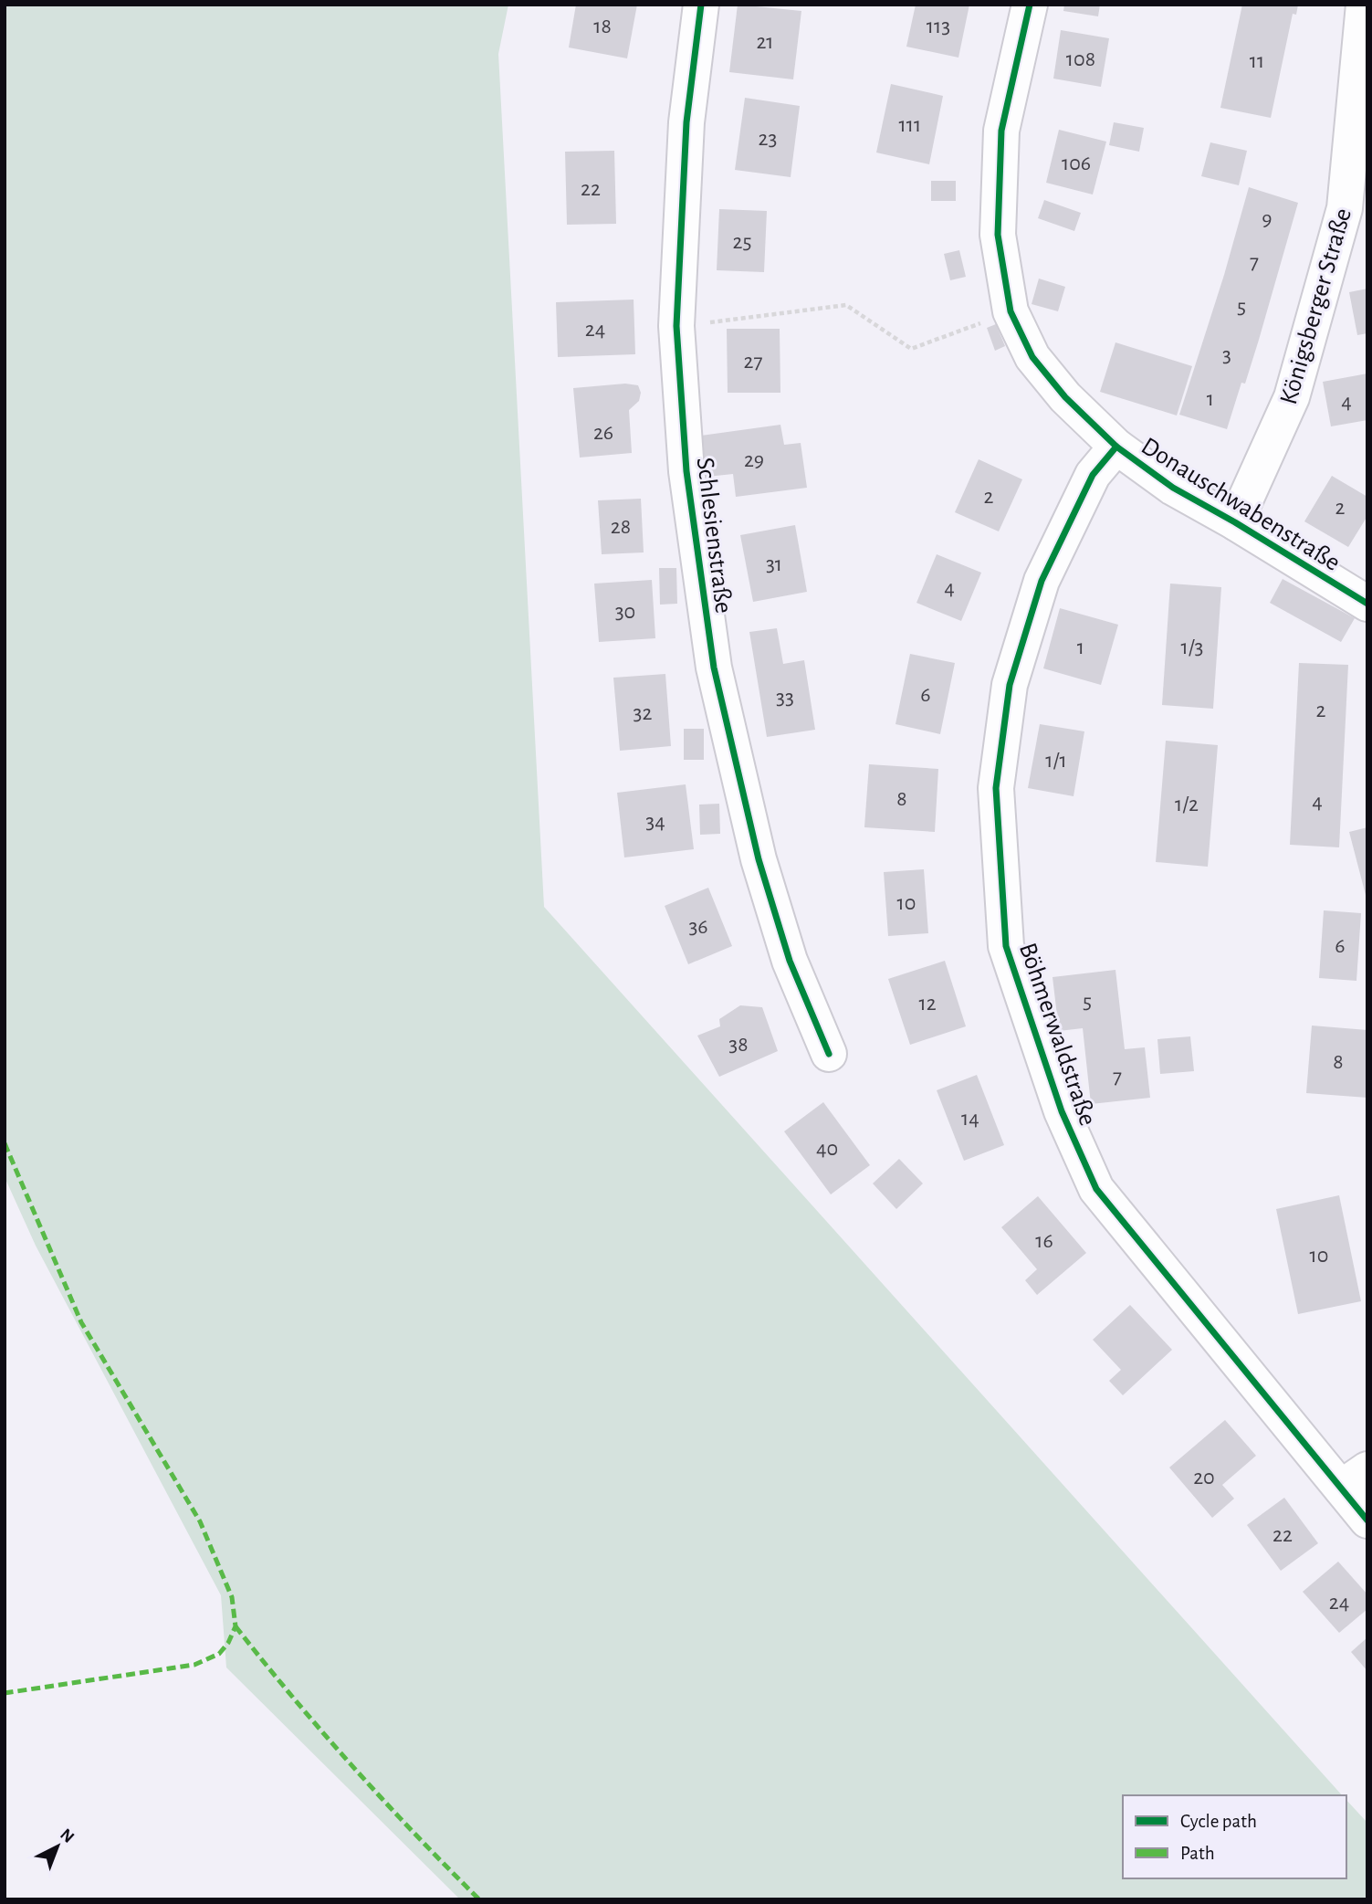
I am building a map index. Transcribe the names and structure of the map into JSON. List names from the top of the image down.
{
  "streets": {
    "street": [
      "Königsberger Straße",
      "Donauschwabenstraße",
      "Schlesienstraße",
      "Böhmerwaldstraße"
    ]
  },
  "crossings": [
    ["Königsberger Straße", "Donauschwabenstraße"],
    ["Donauschwabenstraße", "Böhmerwaldstraße"]
  ],
  "house_numbers": [
    "18",
    "113",
    "21",
    "108",
    "11",
    "111",
    "23",
    "106",
    "22",
    "9",
    "25",
    "7",
    "5",
    "24",
    "3",
    "27",
    "1",
    "4",
    "26",
    "29",
    "2",
    "2",
    "28",
    "31",
    "4",
    "30",
    "1",
    "1/3",
    "6",
    "33",
    "2",
    "32",
    "1/1",
    "8",
    "4",
    "1/2",
    "34",
    "10",
    "36",
    "6",
    "5",
    "12",
    "38",
    "8",
    "7",
    "14",
    "40",
    "16",
    "10",
    "20",
    "22",
    "24"
  ],
  "legend": ["Cycle path", "Path"],
  "north": "top right"
}
